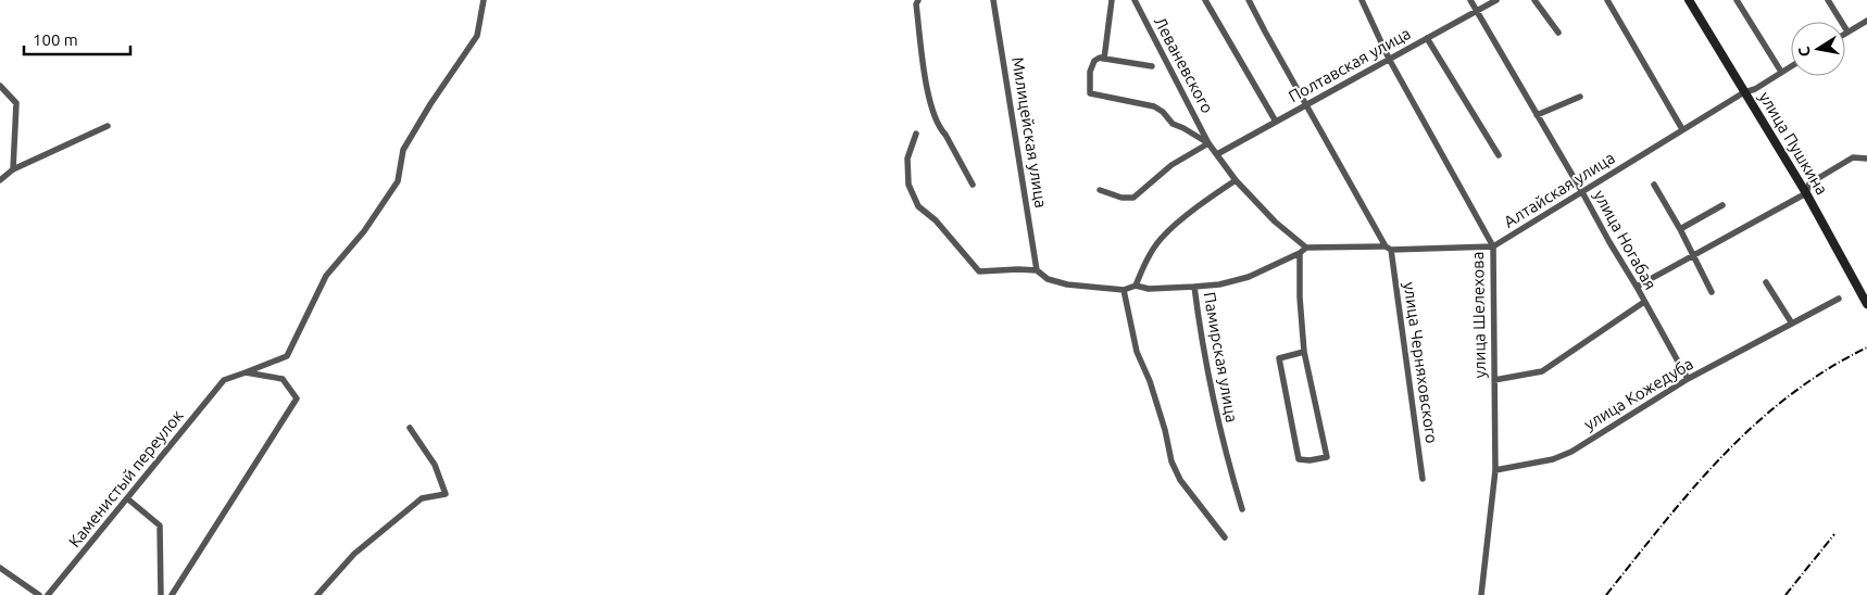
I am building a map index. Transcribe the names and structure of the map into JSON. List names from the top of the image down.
{
  "streets": {
    "street": [
      "Леваневского",
      "Полтавская улица",
      "Милицейская улица",
      "улица Пушкина",
      "Алтайская улица",
      "улица Ногабая",
      "улица Шелехова",
      "Памирская улица",
      "улица Черняховского",
      "улица Кожедуба",
      "Каменистый переулок"
    ]
  },
  "crossings": [
    ["Леваневского", "Полтавская улица"],
    ["Леваневского", "Алтайская улица"],
    ["Полтавская улица", "улица Ногабая"],
    ["Полтавская улица", "улица Шелехова"],
    ["Полтавская улица", "улица Черняховского"],
    ["улица Пушкина", "Алтайская улица"],
    ["Алтайская улица", "улица Ногабая"],
    ["Алтайская улица", "улица Шелехова"],
    ["Алтайская улица", "улица Черняховского"],
    ["улица Ногабая", "улица Кожедуба"],
    ["улица Шелехова", "улица Кожедуба"]
  ],
  "scale_bar": "100 m",
  "north": "left"
}
